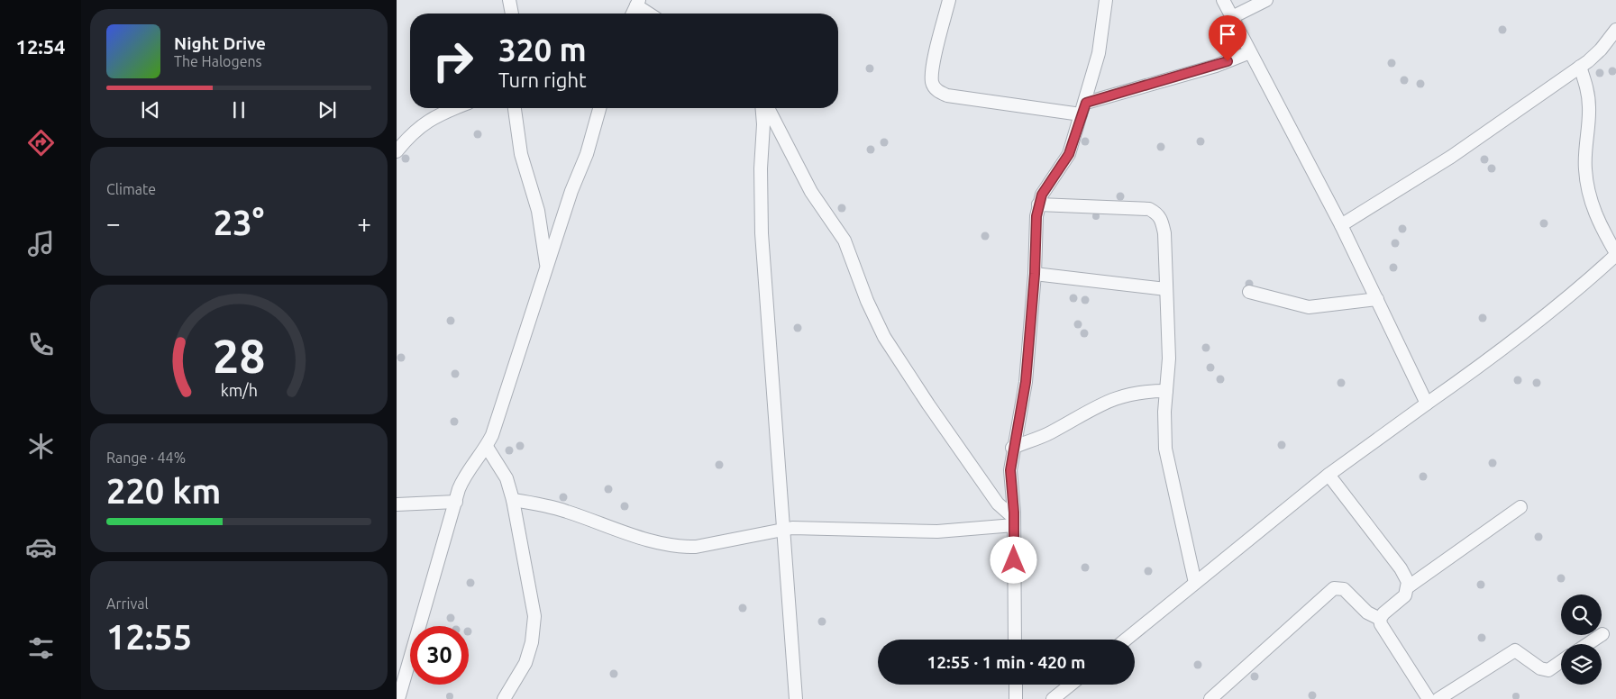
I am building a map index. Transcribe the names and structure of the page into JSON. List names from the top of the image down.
{
  "page": {
    "tabs": "12:54",
    "turn": ["320 m", "Turn right"],
    "song": ["Night Drive", "The Halogens"],
    "tile": [
      "Climate",
      ["Range · 44%", "220 km"],
      ["Arrival", "12:55"]
    ],
    "heat": ["−", "23°", "+"],
    "limit": "30",
    "trip": "12:55 · 1 min · 420 m",
    "gauge": ["28", "km/h"]
  }
}
